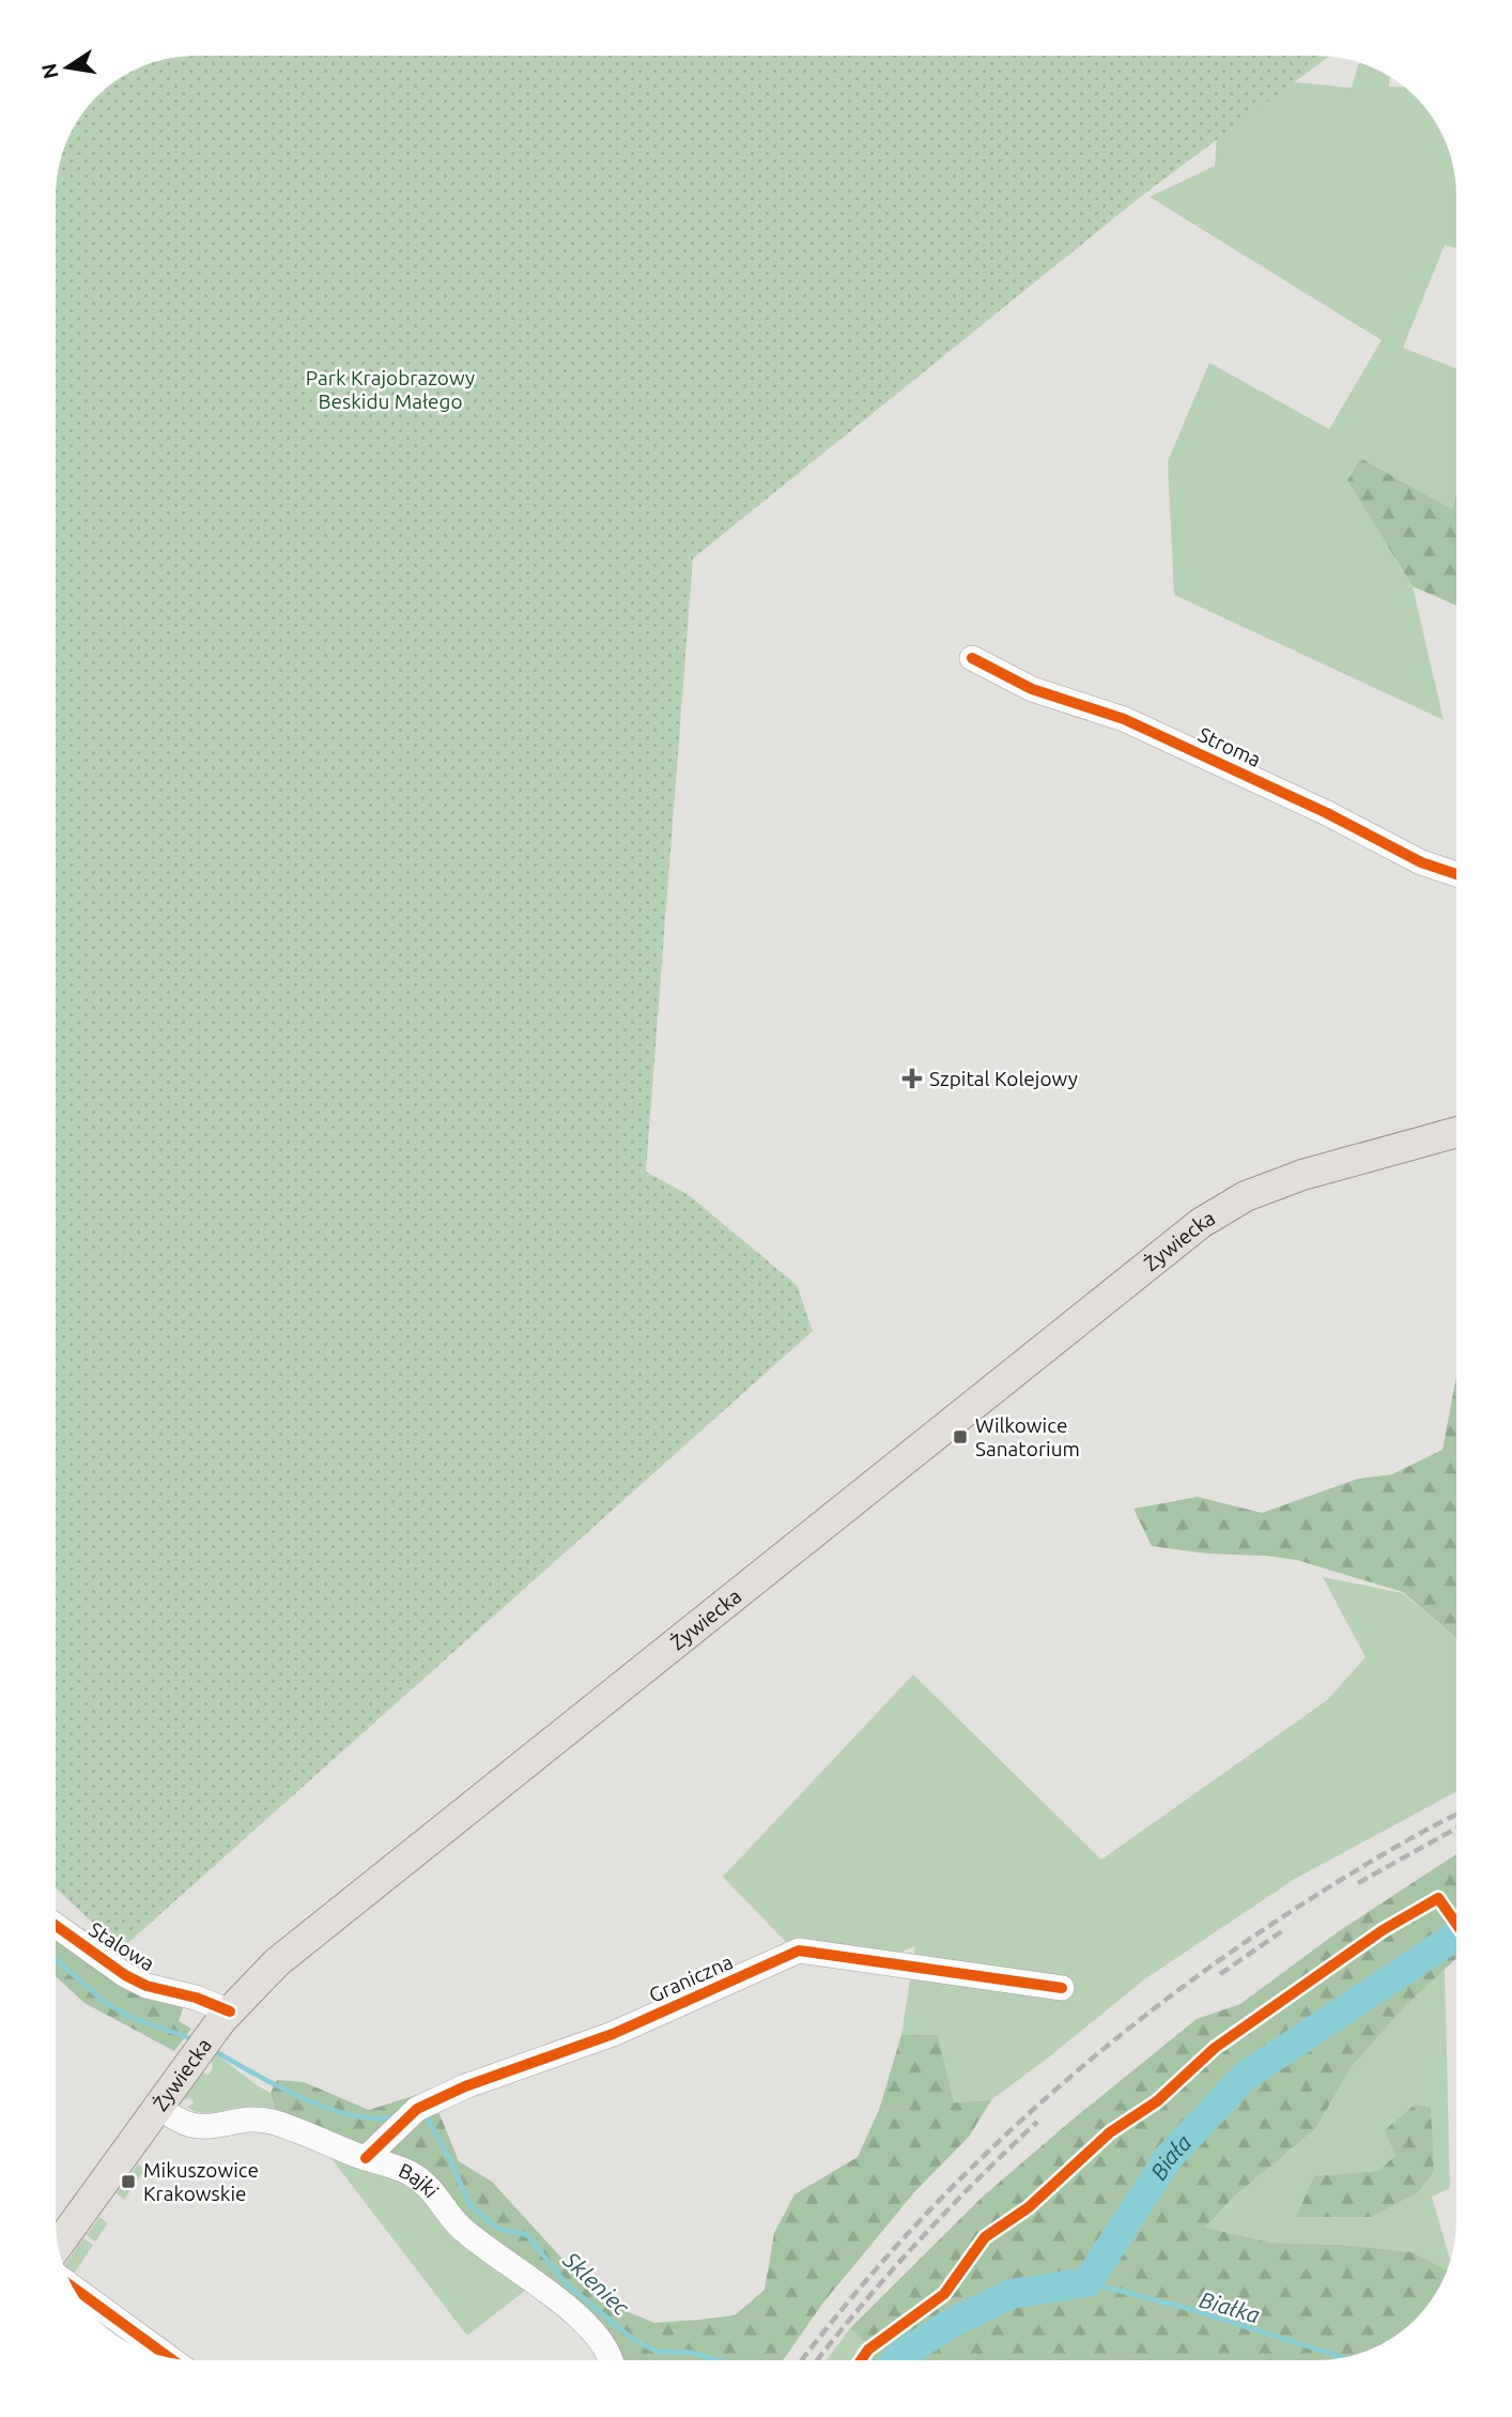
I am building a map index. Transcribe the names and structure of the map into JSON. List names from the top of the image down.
{
  "streets": {
    "main road": ["Żywiecka"],
    "street": [
      "Stroma",
      "Stalowa",
      "Graniczna",
      "Bajki"
    ]
  },
  "crossings": [
    ["Żywiecka", "Stalowa"],
    ["Żywiecka", "Bajki"],
    ["Graniczna", "Bajki"]
  ],
  "water": ["Biała", "Skleniec", "Białka"],
  "parks": ["Park Krajobrazowy Beskidu Małego"],
  "places": {
    "health": ["Szpital Kolejowy"],
    "transit": ["Wilkowice Sanatorium", "Mikuszowice Krakowskie"]
  },
  "north": "left"
}
